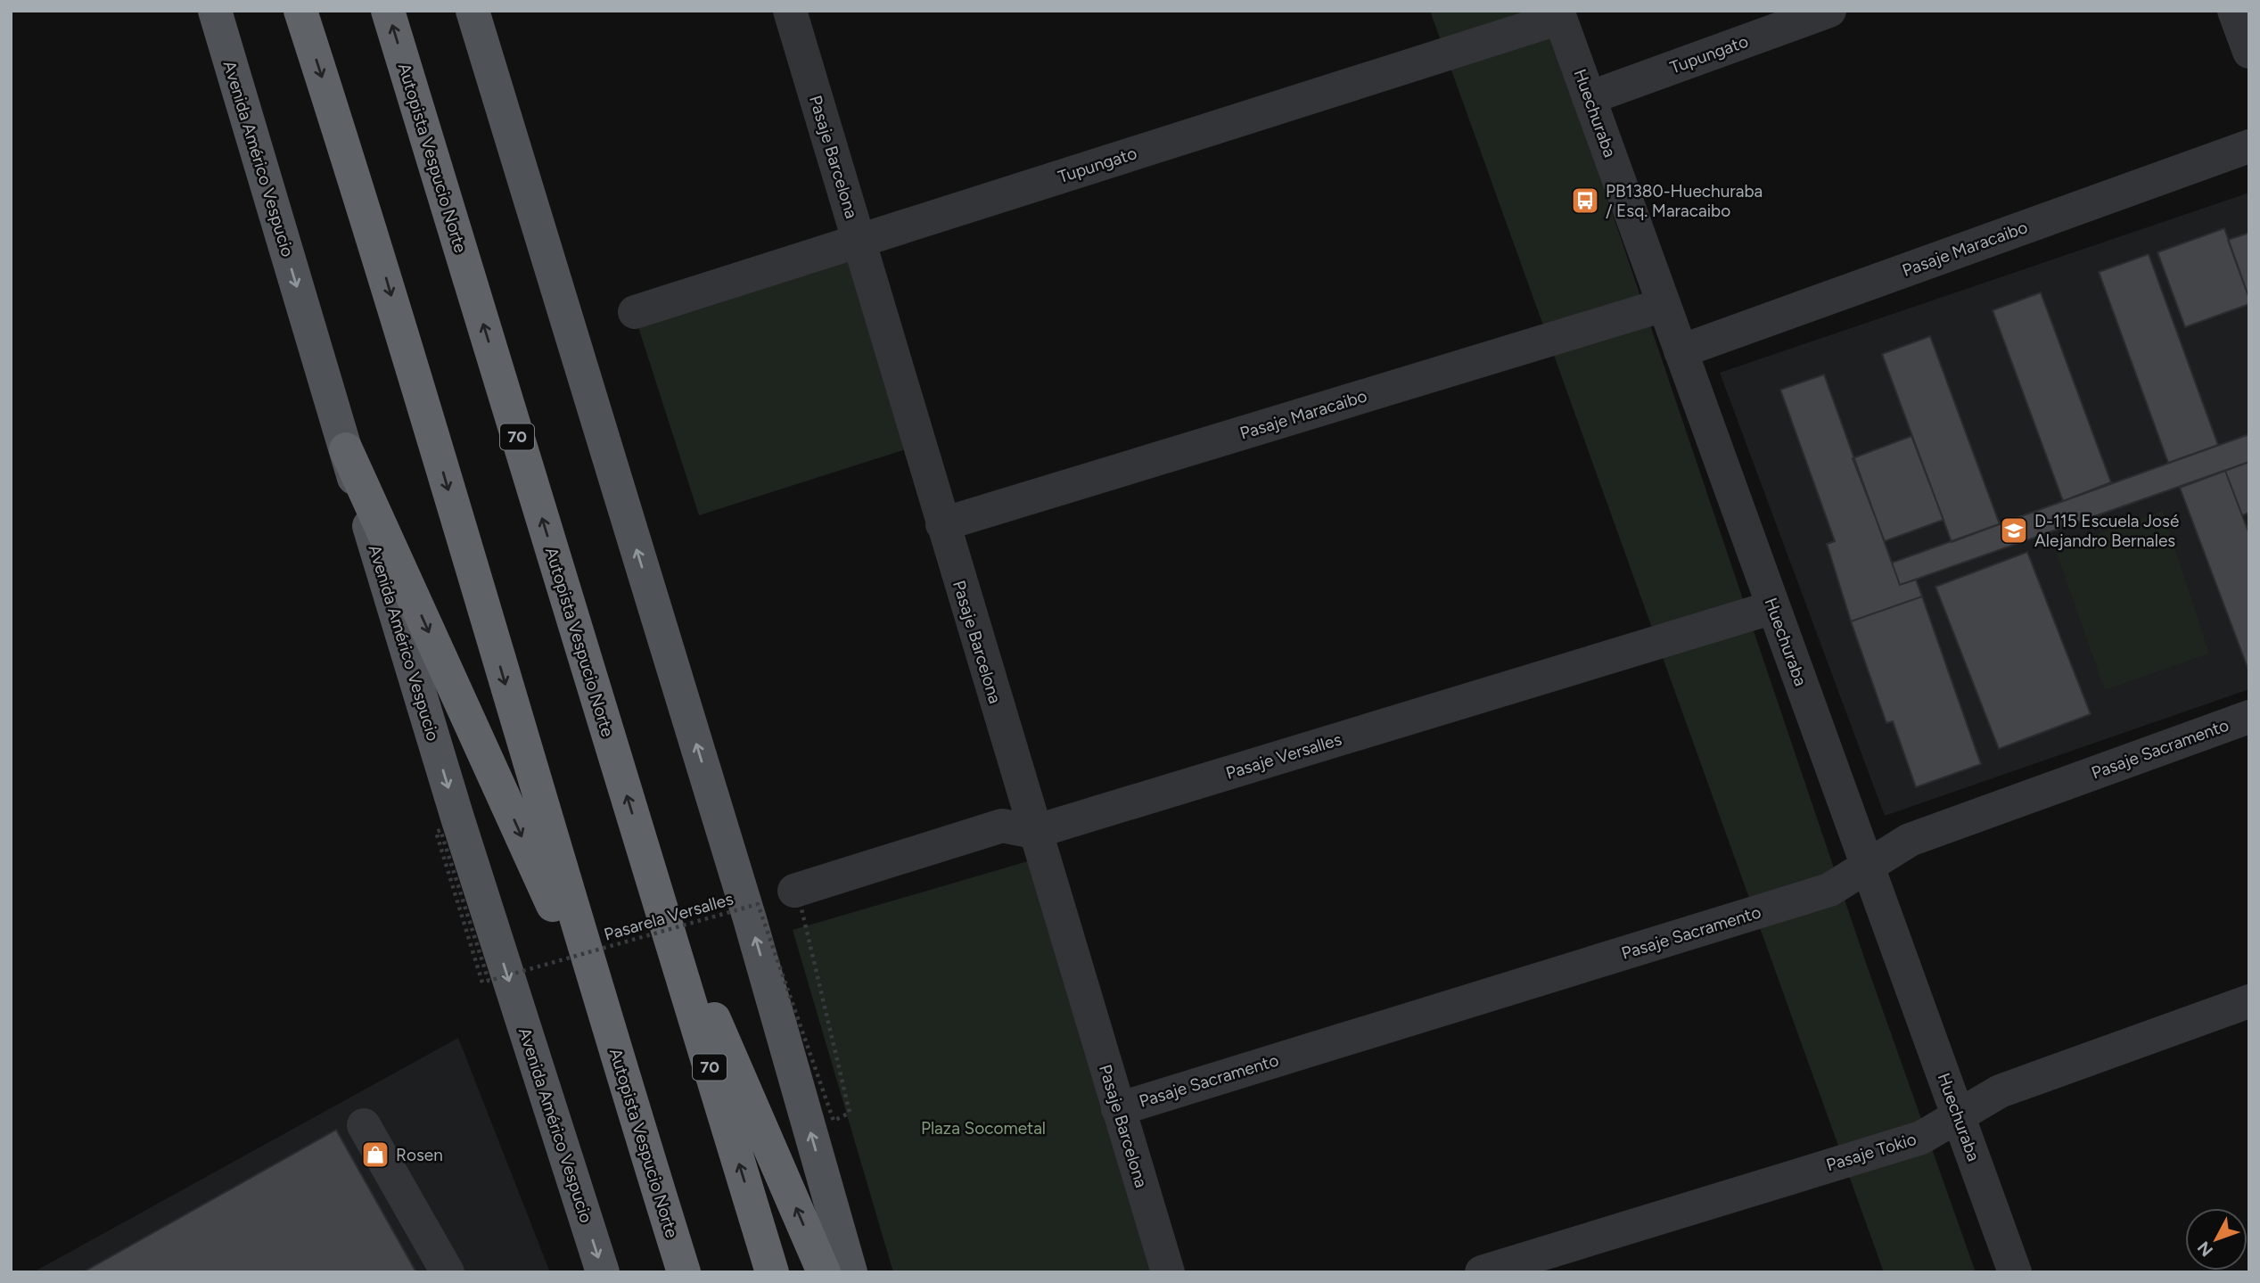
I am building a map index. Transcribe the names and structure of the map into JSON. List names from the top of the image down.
{
  "streets": {
    "highway": ["Autopista Vespucio Norte", "70"],
    "main road": ["Avenida Américo Vespucio"],
    "street": [
      "Tupungato",
      "Huechuraba",
      "Pasaje Barcelona",
      "Pasaje Maracaibo",
      "Pasaje Sacramento",
      "Pasaje Versalles",
      "Pasaje Tokio"
    ],
    "path": ["Pasarela Versalles"]
  },
  "crossings": [
    ["Tupungato", "Huechuraba"],
    ["Tupungato", "Pasaje Barcelona"],
    ["Huechuraba", "Pasaje Maracaibo"],
    ["Huechuraba", "Pasaje Sacramento"],
    ["Huechuraba", "Pasaje Versalles"],
    ["Huechuraba", "Pasaje Tokio"],
    ["Pasaje Barcelona", "Pasaje Maracaibo"],
    ["Pasaje Barcelona", "Pasaje Sacramento"],
    ["Pasaje Barcelona", "Pasaje Versalles"],
    ["Pasaje Versalles", "Pasarela Versalles"]
  ],
  "parks": ["Plaza Socometal"],
  "places": {
    "bus stop": ["PB1380-Huechuraba / Esq. Maracaibo"],
    "school or university": ["D-115 Escuela José Alejandro Bernales"],
    "shop": ["Rosen"]
  },
  "north": "bottom left"
}
